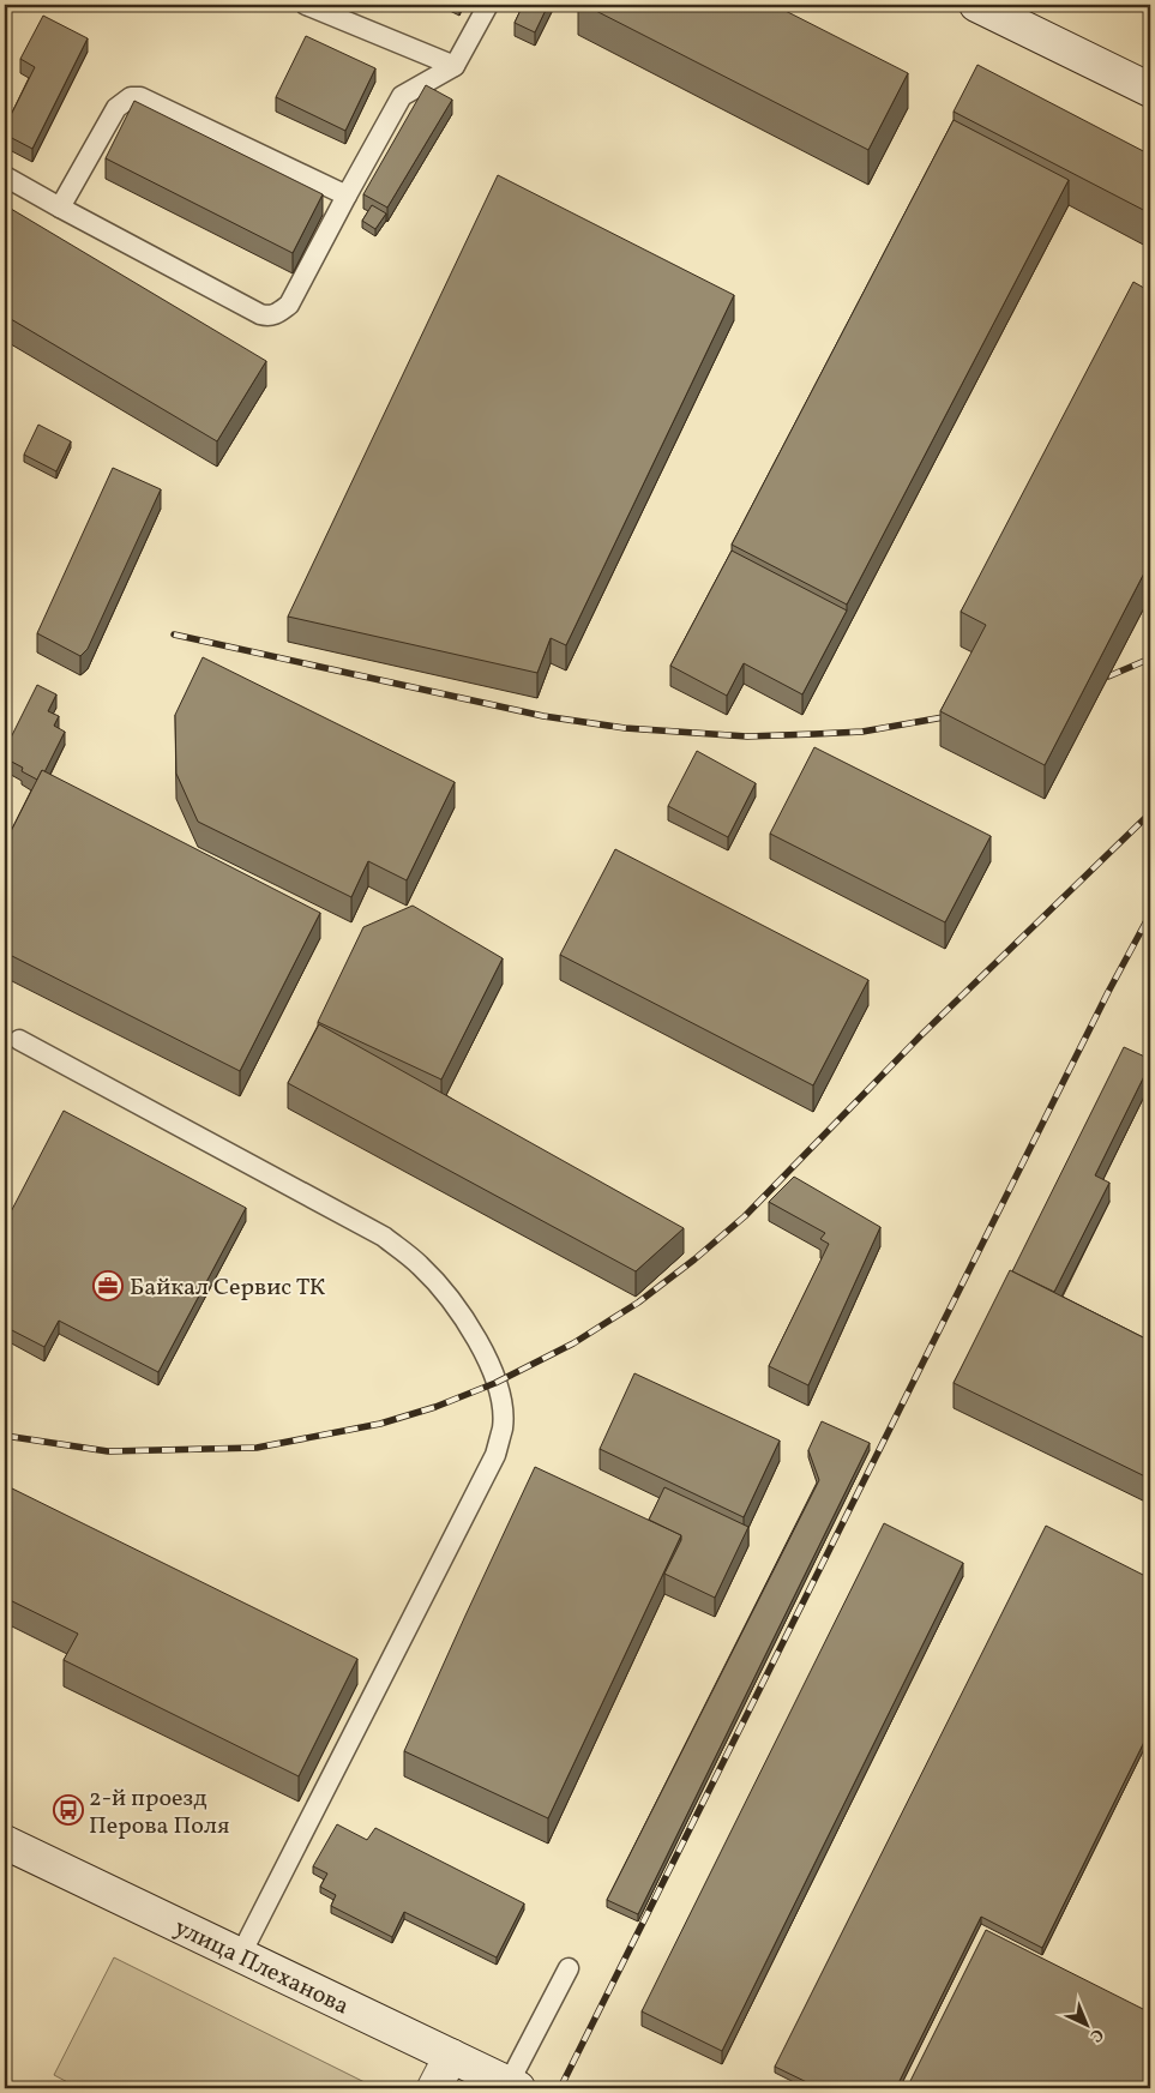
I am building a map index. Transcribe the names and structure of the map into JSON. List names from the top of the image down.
{
  "streets": {
    "main road": ["улица Плеханова"]
  },
  "places": {
    "office": ["Байкал Сервис ТК"],
    "bus stop": ["2-й проезд Перова Поля"]
  },
  "north": "bottom right"
}
